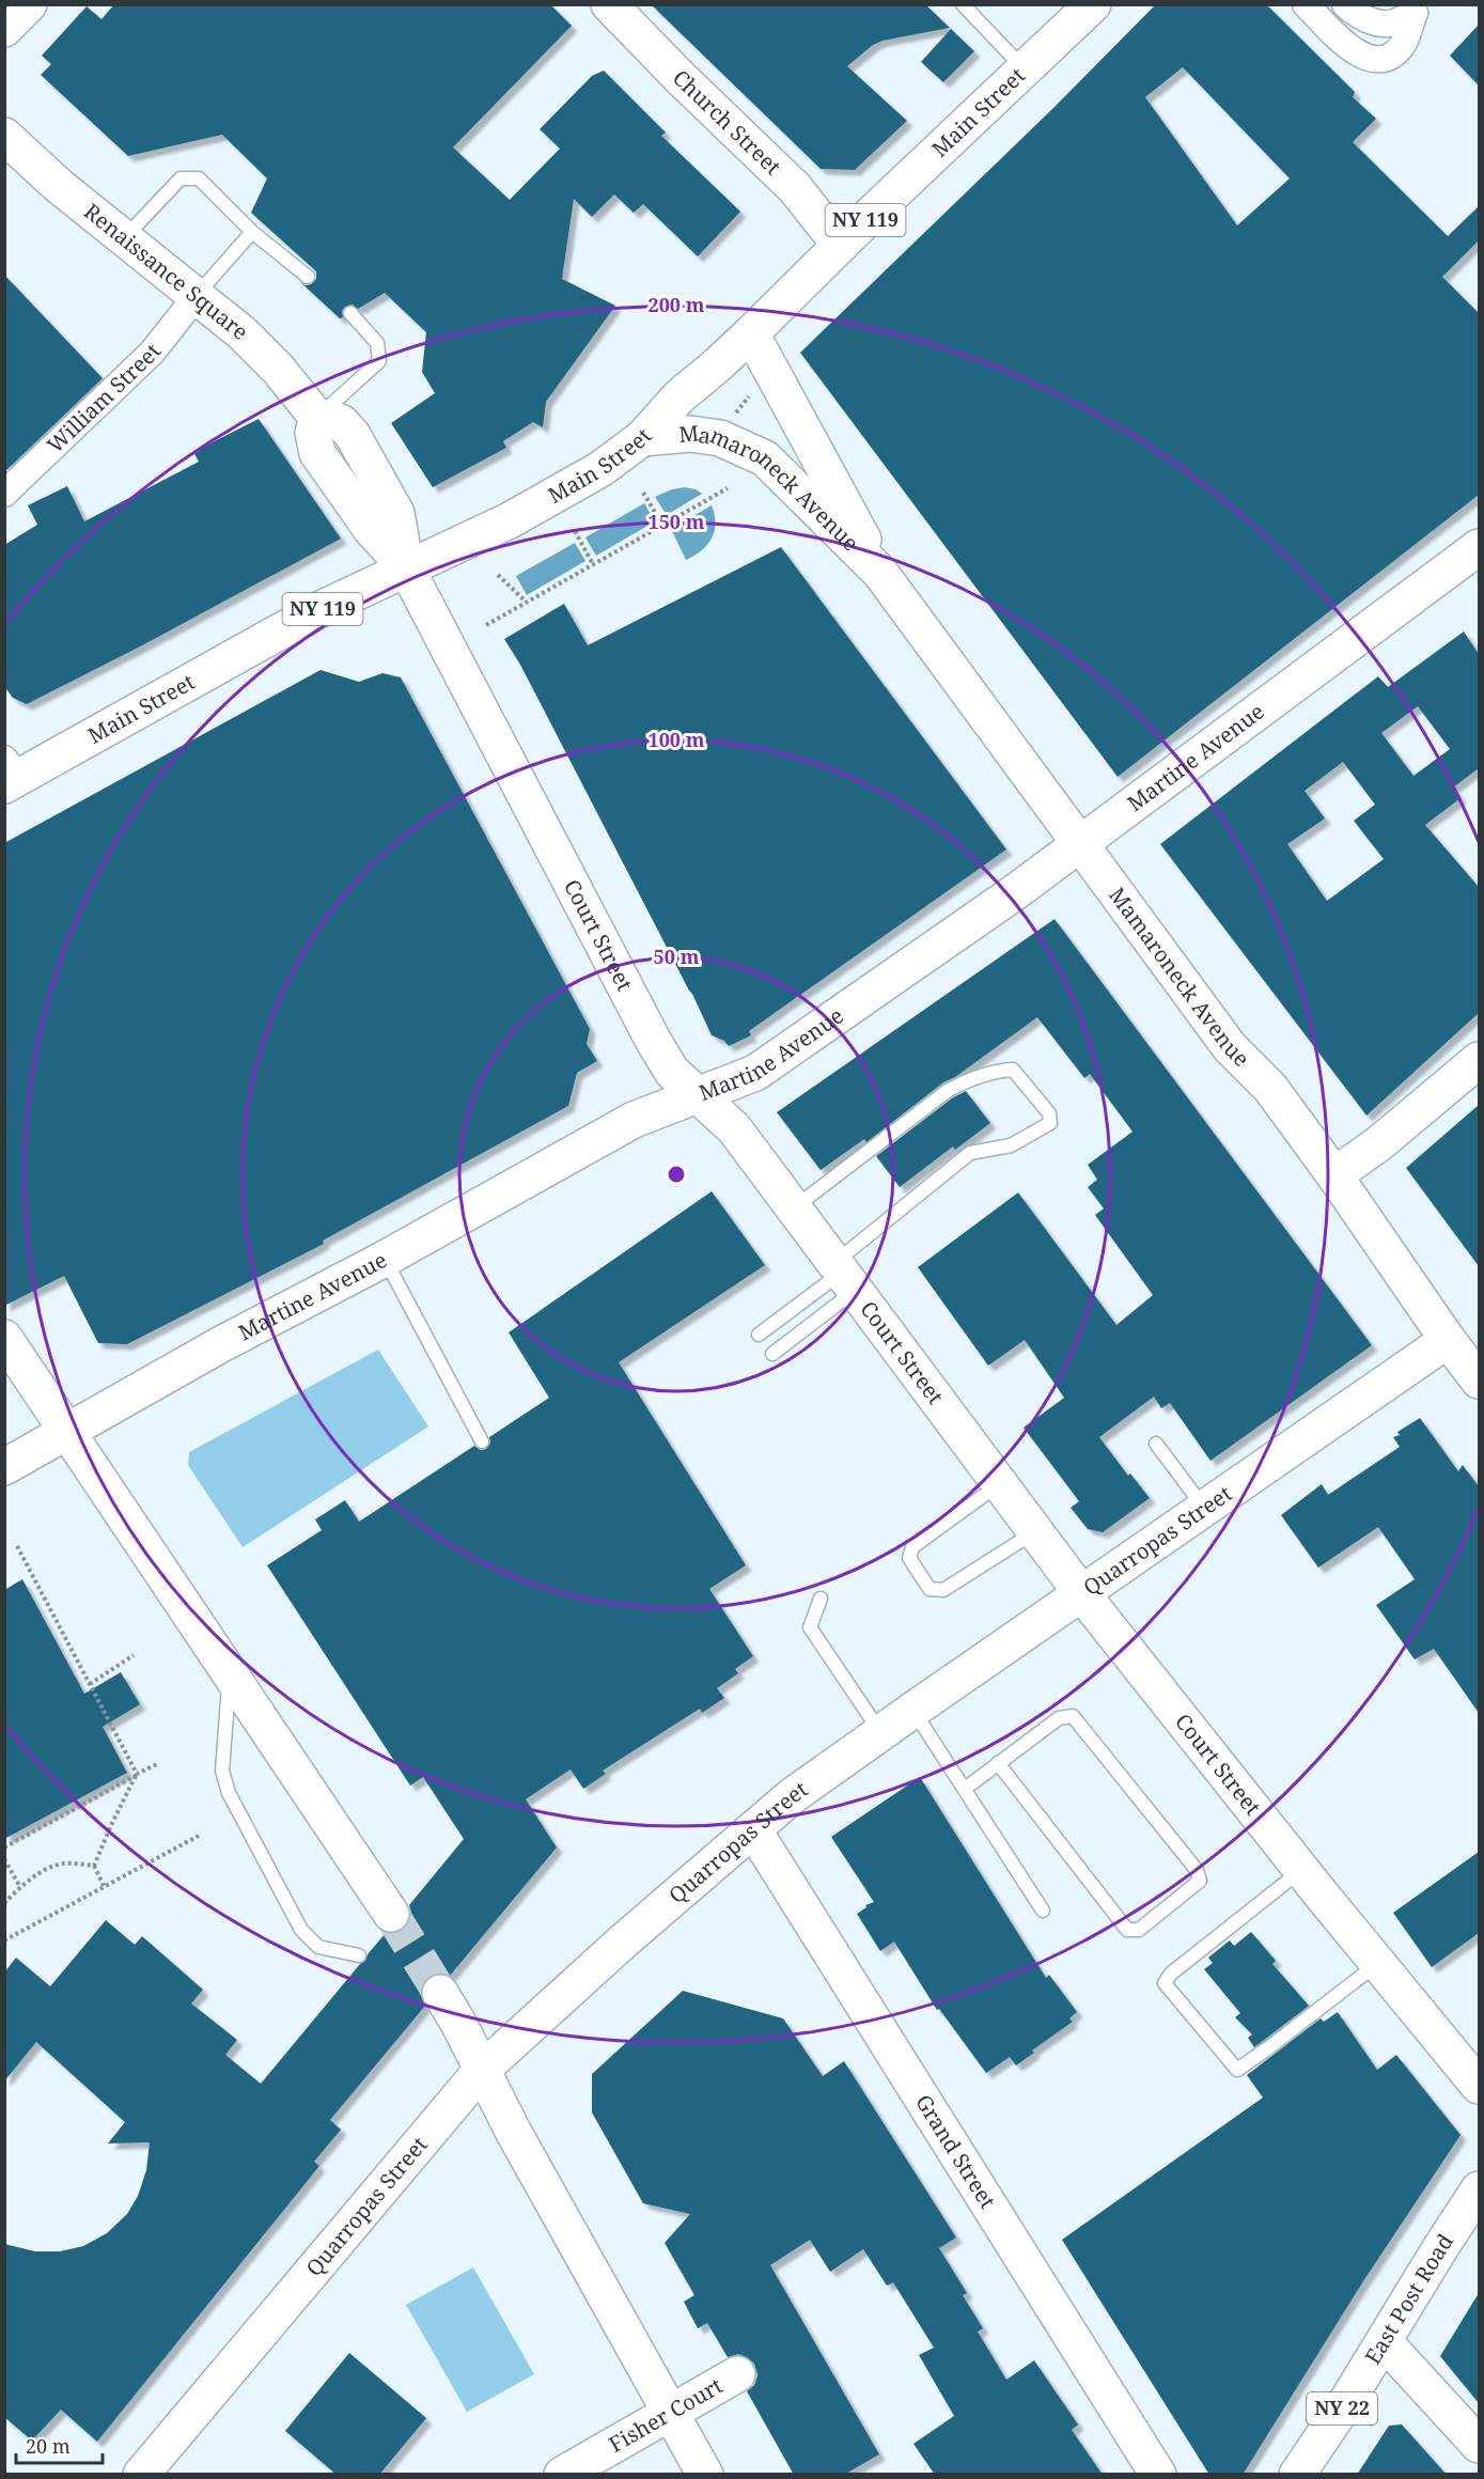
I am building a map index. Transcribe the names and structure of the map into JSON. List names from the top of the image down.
{
  "streets": {
    "main road": [
      "Main Street",
      "Church Street",
      "NY 119",
      "Renaissance Square",
      "Mamaroneck Avenue",
      "Martine Avenue",
      "Court Street",
      "Quarropas Street",
      "Grand Street",
      "East Post Road",
      "NY 22",
      "Fisher Court"
    ],
    "street": ["William Street"]
  },
  "crossings": [
    ["Main Street", "Church Street"],
    ["Main Street", "Mamaroneck Avenue"],
    ["Main Street", "Court Street"],
    ["Renaissance Square", "William Street"],
    ["Mamaroneck Avenue", "Martine Avenue"],
    ["Mamaroneck Avenue", "Quarropas Street"],
    ["Martine Avenue", "Court Street"],
    ["Court Street", "Quarropas Street"],
    ["Quarropas Street", "Grand Street"]
  ],
  "scale_bar": "20 m",
  "rings": [
    "200 m",
    "150 m",
    "100 m",
    "50 m"
  ]
}
